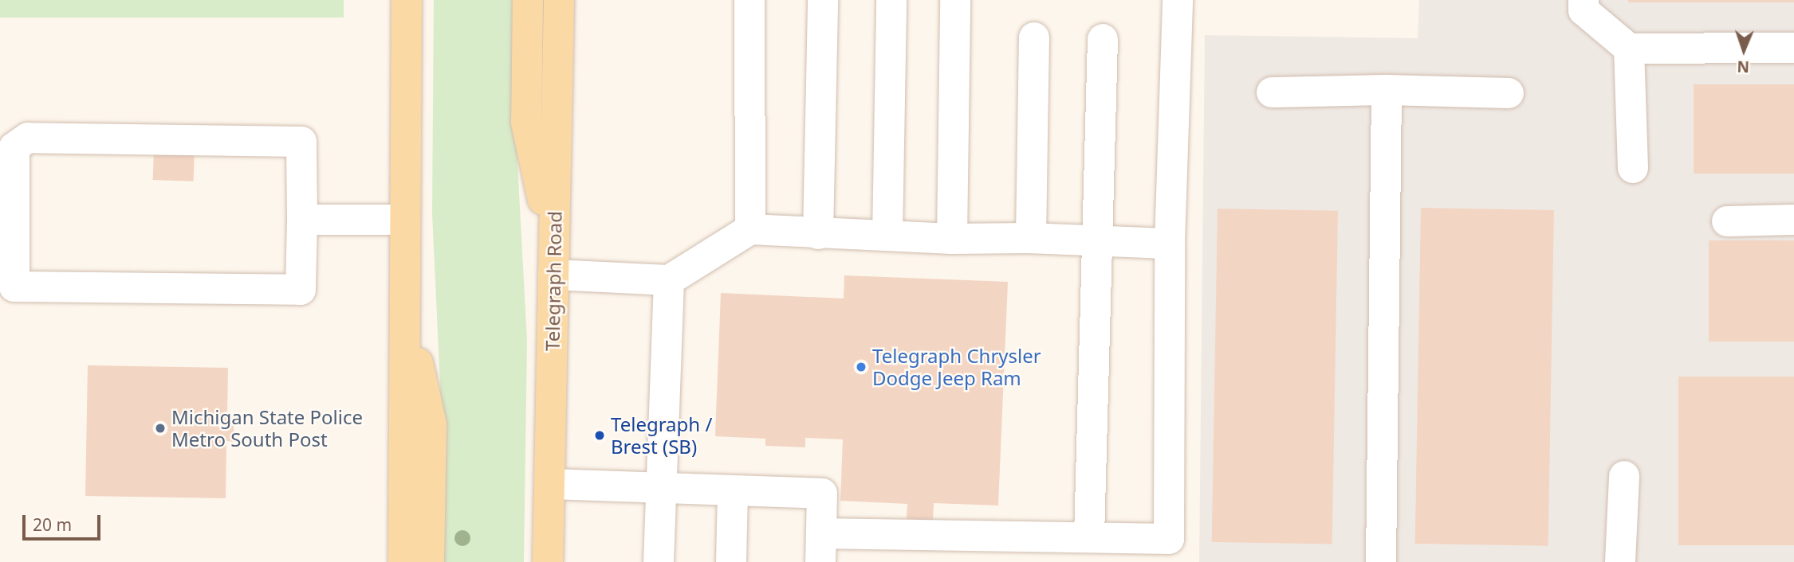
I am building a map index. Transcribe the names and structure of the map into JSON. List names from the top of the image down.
{
  "streets": {
    "main road": ["Telegraph Road"]
  },
  "places": ["Telegraph Chrysler Dodge Jeep Ram", "Michigan State Police Metro South Post", "Telegraph / Brest (SB)"],
  "scale_bar": "20 m",
  "north": "bottom"
}
